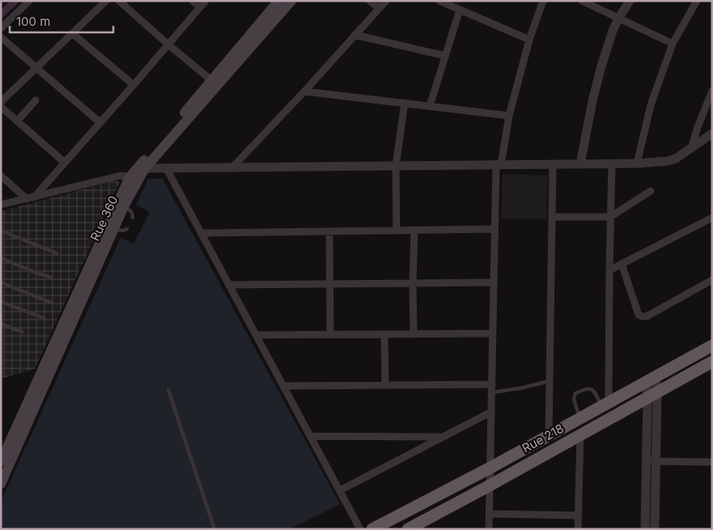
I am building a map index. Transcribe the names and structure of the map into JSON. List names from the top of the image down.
{
  "streets": {
    "highway": ["Rue 218"],
    "main road": ["Rue 360"]
  },
  "scale_bar": "100 m"
}
